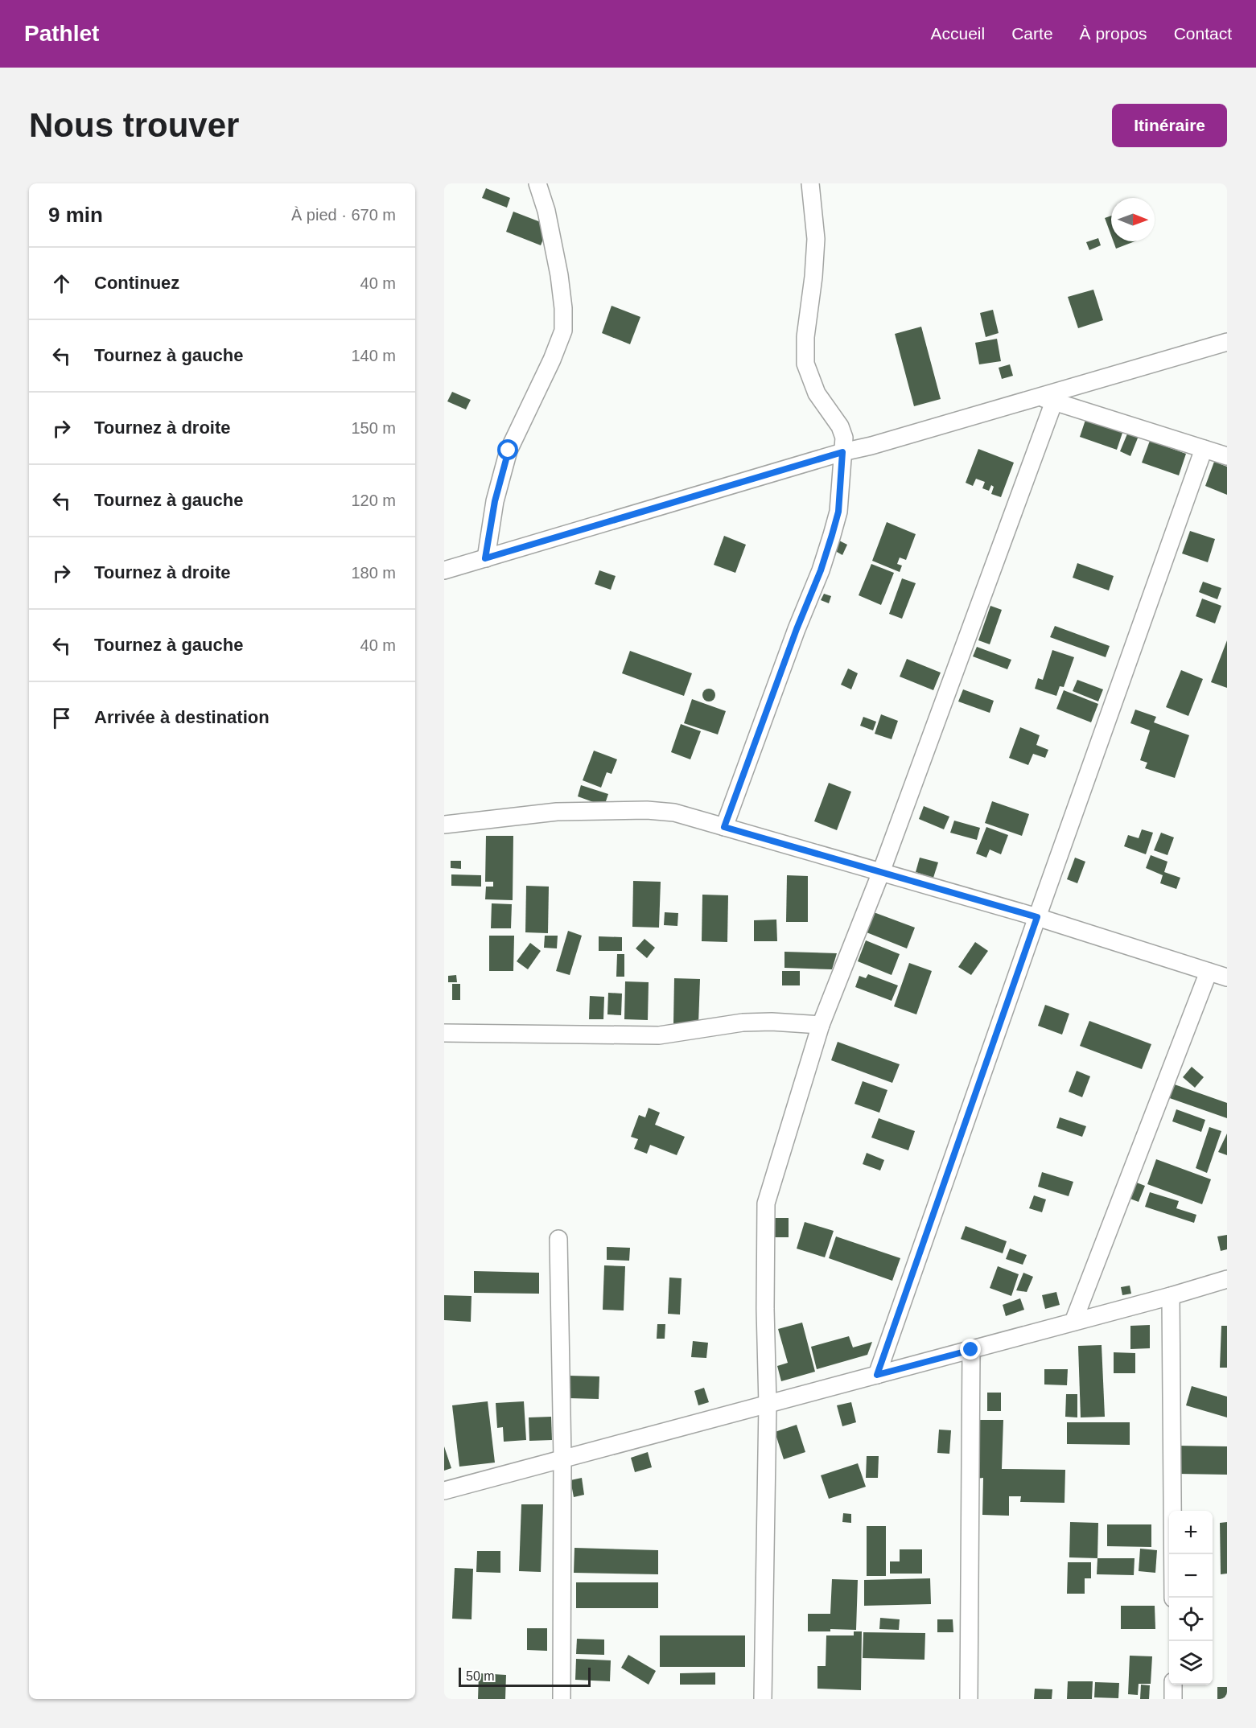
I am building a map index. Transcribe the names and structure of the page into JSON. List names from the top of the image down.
{
  "scale_bar": "50 m",
  "north": "right",
  "page": {
    "header": "Pathlet",
    "nav": [
      "Accueil",
      "Carte",
      "À propos",
      "Contact"
    ],
    "buttons": "Itinéraire",
    "title": "Nous trouver",
    "heading": ["9 min", "À pied · 670 m"],
    "list": [
      ["Continuez", "40 m"],
      ["Tournez à gauche", "140 m"],
      ["Tournez à droite", "150 m"],
      ["Tournez à gauche", "120 m"],
      ["Tournez à droite", "180 m"],
      ["Tournez à gauche", "40 m"],
      "Arrivée à destination"
    ],
    "map_buttons": ["+", "−"],
    "scale": "50 m"
  }
}
